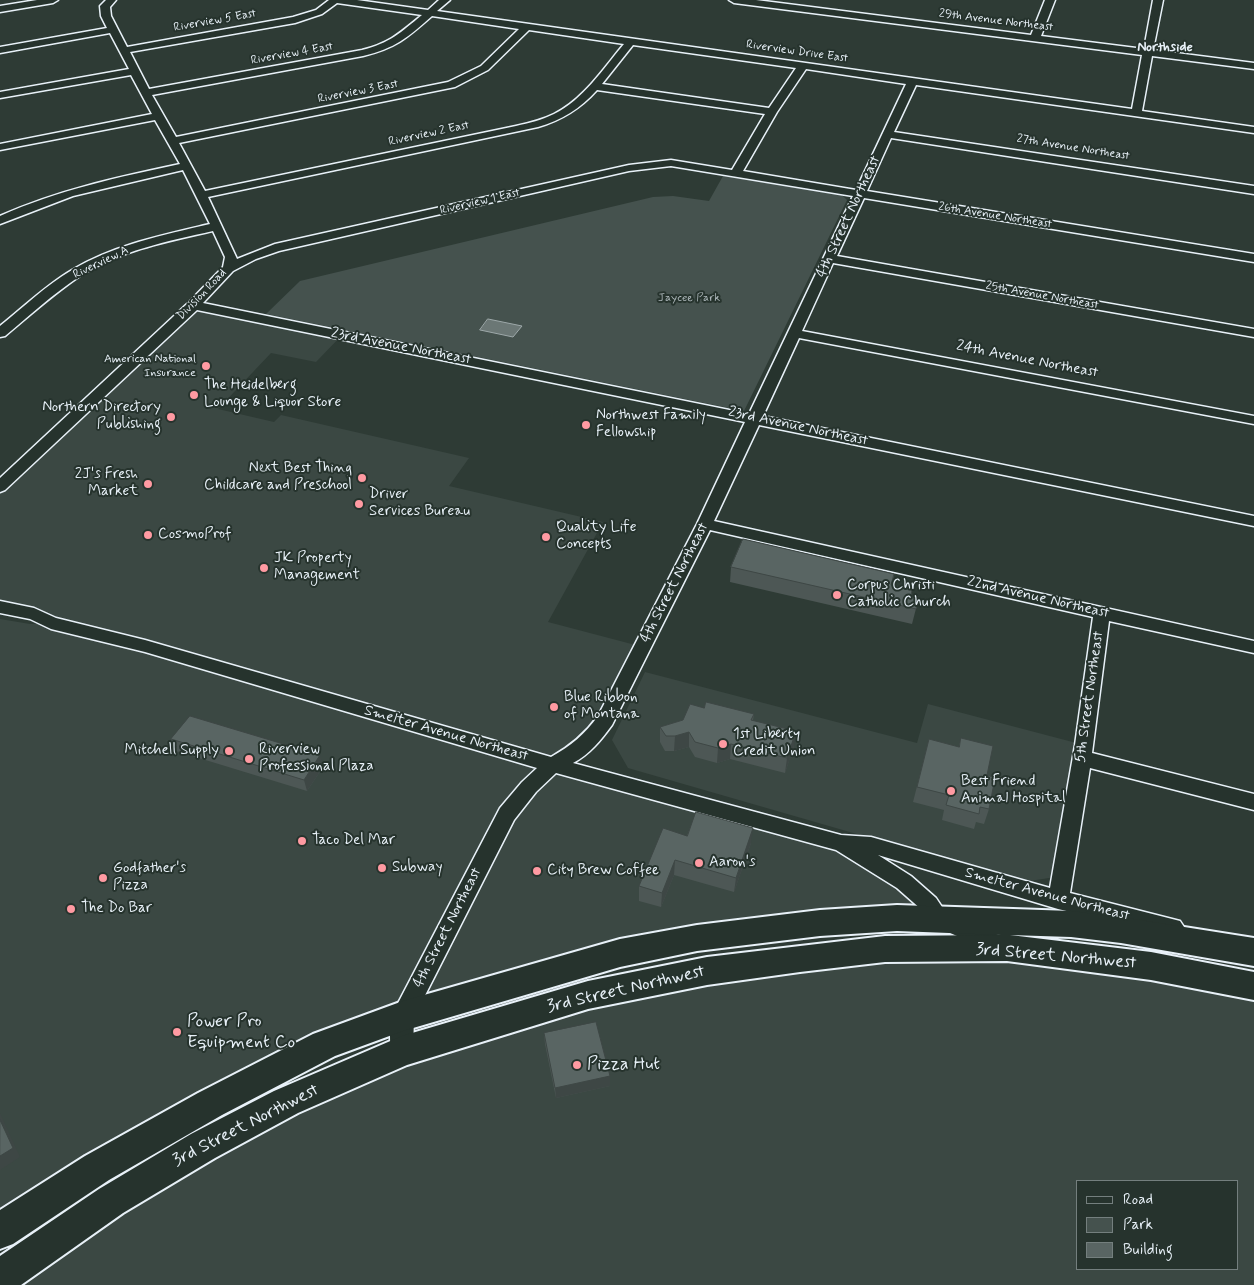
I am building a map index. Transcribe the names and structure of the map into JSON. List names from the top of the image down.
{
  "streets": {
    "highway": ["3rd Street Northwest"],
    "street": [
      "Riverview 5 East",
      "29th Avenue Northeast",
      "Riverview Drive East",
      "Riverview 4 East",
      "Riverview 3 East",
      "Riverview 2 East",
      "27th Avenue Northeast",
      "Riverview 1 East",
      "26th Avenue Northeast",
      "4th Street Northeast",
      "Riverview A",
      "Division Road",
      "25th Avenue Northeast",
      "23rd Avenue Northeast",
      "24th Avenue Northeast",
      "22nd Avenue Northeast",
      "5th Street Northeast",
      "Smelter Avenue Northeast"
    ]
  },
  "crossings": [
    ["Riverview 5 East", "Riverview Drive East"],
    ["Riverview 5 East", "Division Road"],
    ["Riverview Drive East", "Riverview 4 East"],
    ["Riverview Drive East", "Riverview 3 East"],
    ["Riverview Drive East", "Riverview 2 East"],
    ["Riverview Drive East", "4th Street Northeast"],
    ["Riverview 4 East", "Division Road"],
    ["Riverview 3 East", "Division Road"],
    ["Riverview 2 East", "Division Road"],
    ["27th Avenue Northeast", "4th Street Northeast"],
    ["Riverview 1 East", "26th Avenue Northeast"],
    ["Riverview 1 East", "Division Road"],
    ["26th Avenue Northeast", "4th Street Northeast"],
    ["4th Street Northeast", "25th Avenue Northeast"],
    ["4th Street Northeast", "23rd Avenue Northeast"],
    ["4th Street Northeast", "24th Avenue Northeast"],
    ["4th Street Northeast", "22nd Avenue Northeast"],
    ["4th Street Northeast", "Smelter Avenue Northeast"],
    ["4th Street Northeast", "3rd Street Northwest"],
    ["Riverview A", "Division Road"],
    ["Division Road", "23rd Avenue Northeast"],
    ["22nd Avenue Northeast", "5th Street Northeast"],
    ["5th Street Northeast", "Smelter Avenue Northeast"],
    ["Smelter Avenue Northeast", "3rd Street Northwest"]
  ],
  "districts": ["Northside"],
  "parks": ["Jaycee Park"],
  "places": [
    "American National Insurance",
    "The Heidelberg Lounge & Liquor Store",
    "Northern Directory Publishing",
    "Northwest Family Fellowship",
    "Next Best Thing Childcare and Preschool",
    "2J's Fresh Market",
    "Driver Services Bureau",
    "CosmoProf",
    "Quality Life Concepts",
    "JK Property Management",
    "Corpus Christi Catholic Church",
    "Blue Ribbon of Montana",
    "1st Liberty Credit Union",
    "Mitchell Supply",
    "Riverview Professional Plaza",
    "Best Friend Animal Hospital",
    "Taco Del Mar",
    "Aaron's",
    "Subway",
    "City Brew Coffee",
    "Godfather's Pizza",
    "The Do Bar",
    "Power Pro Equipment Co",
    "Pizza Hut"
  ],
  "legend": ["Road", "Park", "Building"]
}
